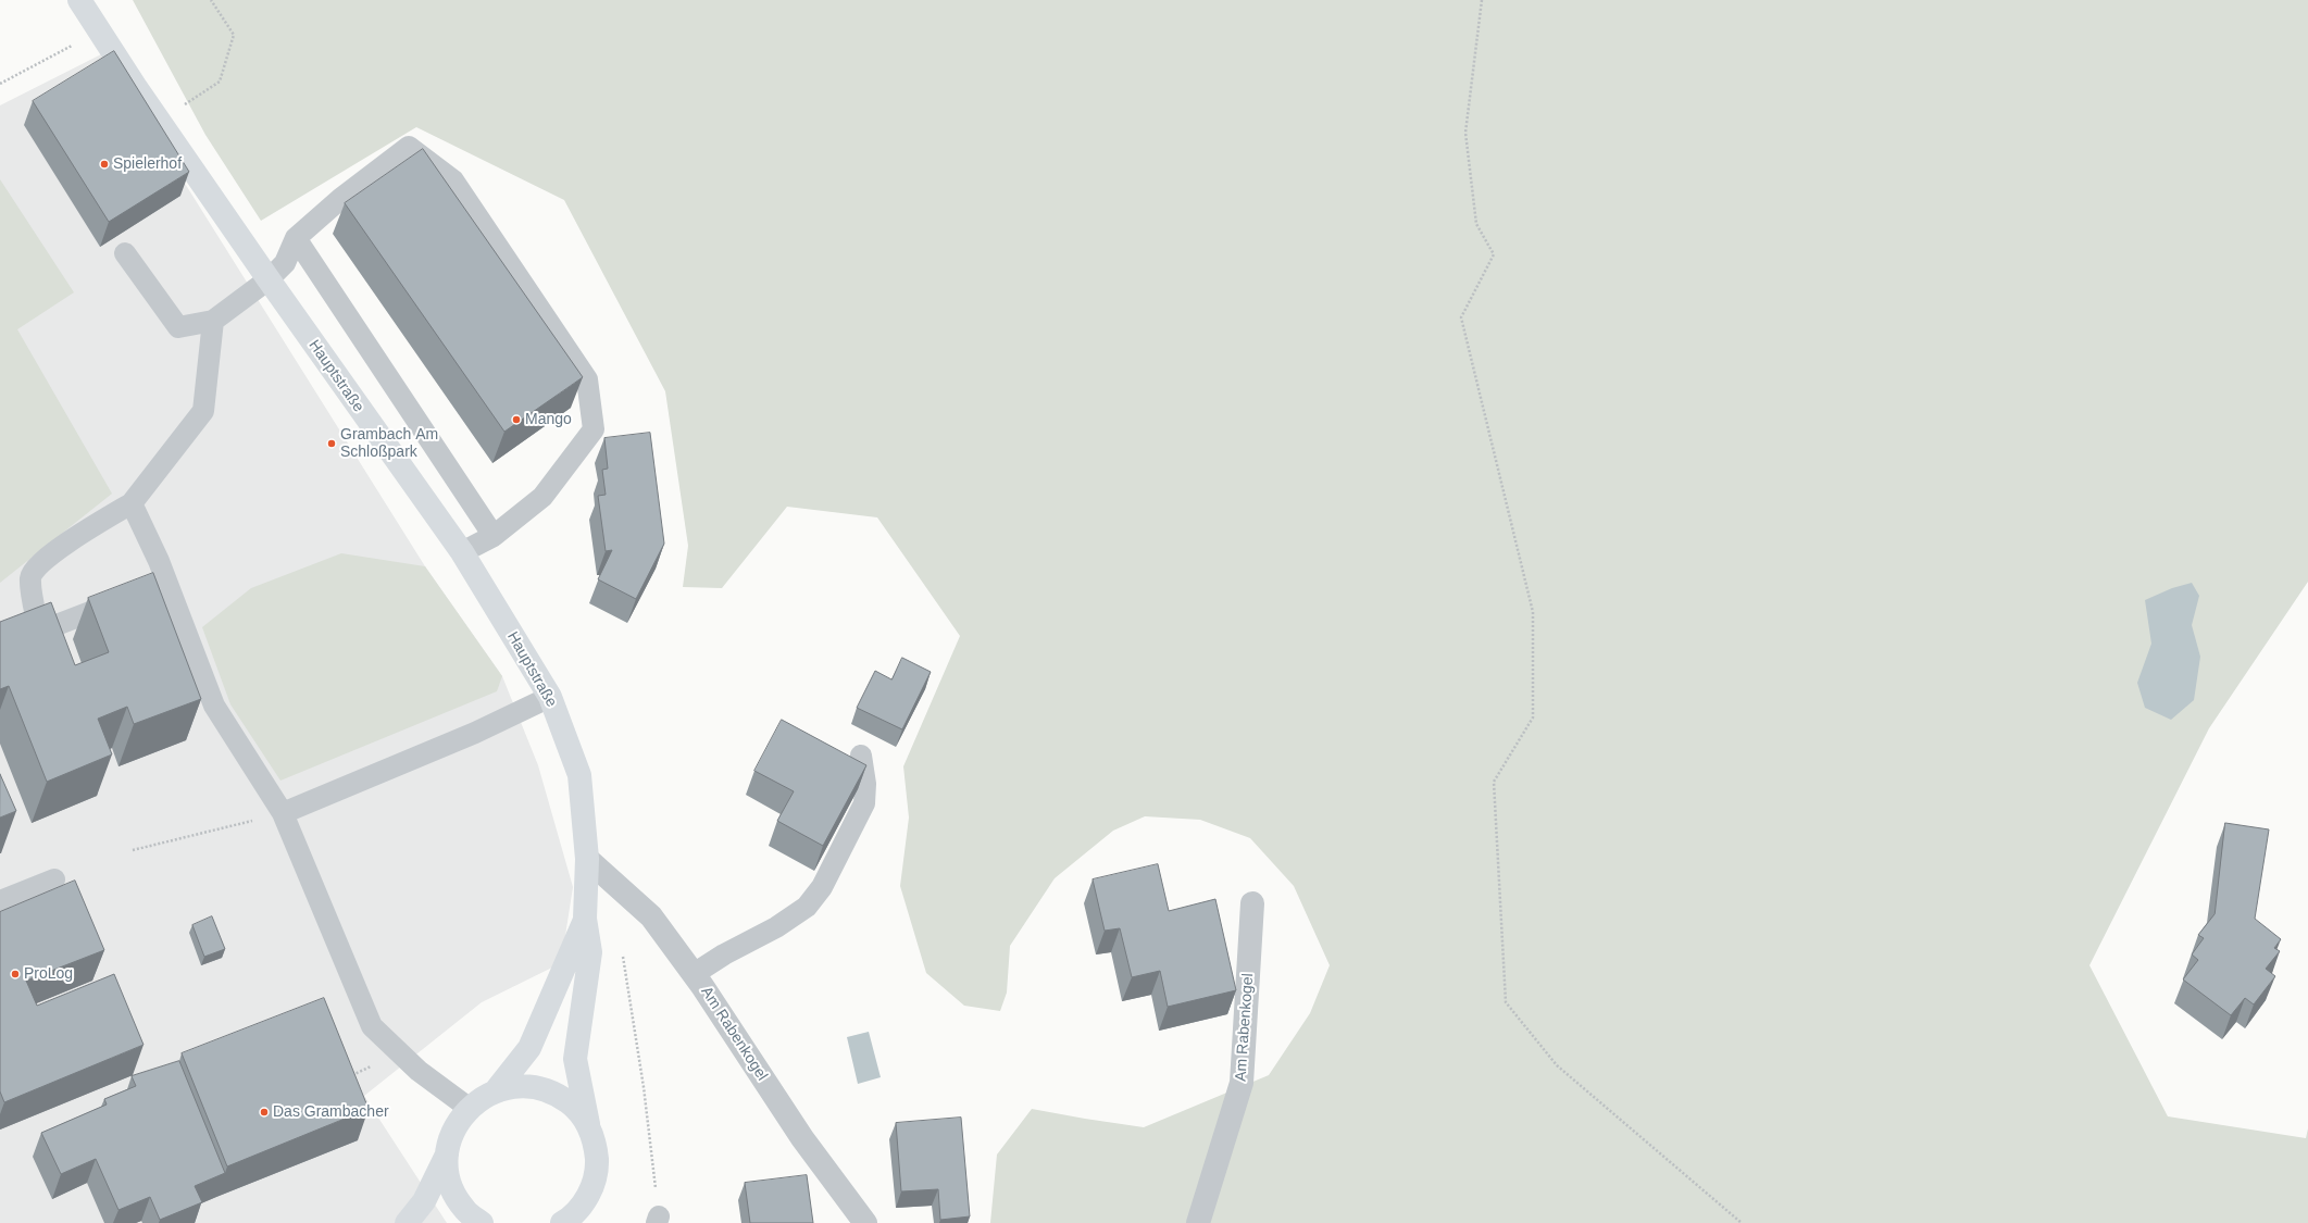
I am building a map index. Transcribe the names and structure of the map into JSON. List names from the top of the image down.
{
  "streets": {
    "main road": ["Hauptstraße"],
    "street": ["Am Rabenkogel"]
  },
  "crossings": [
    ["Hauptstraße", "Am Rabenkogel"]
  ],
  "places": [
    "Spielerhof",
    "Mango",
    "Grambach Am Schloßpark",
    "ProLog",
    "Das Grambacher"
  ]
}
